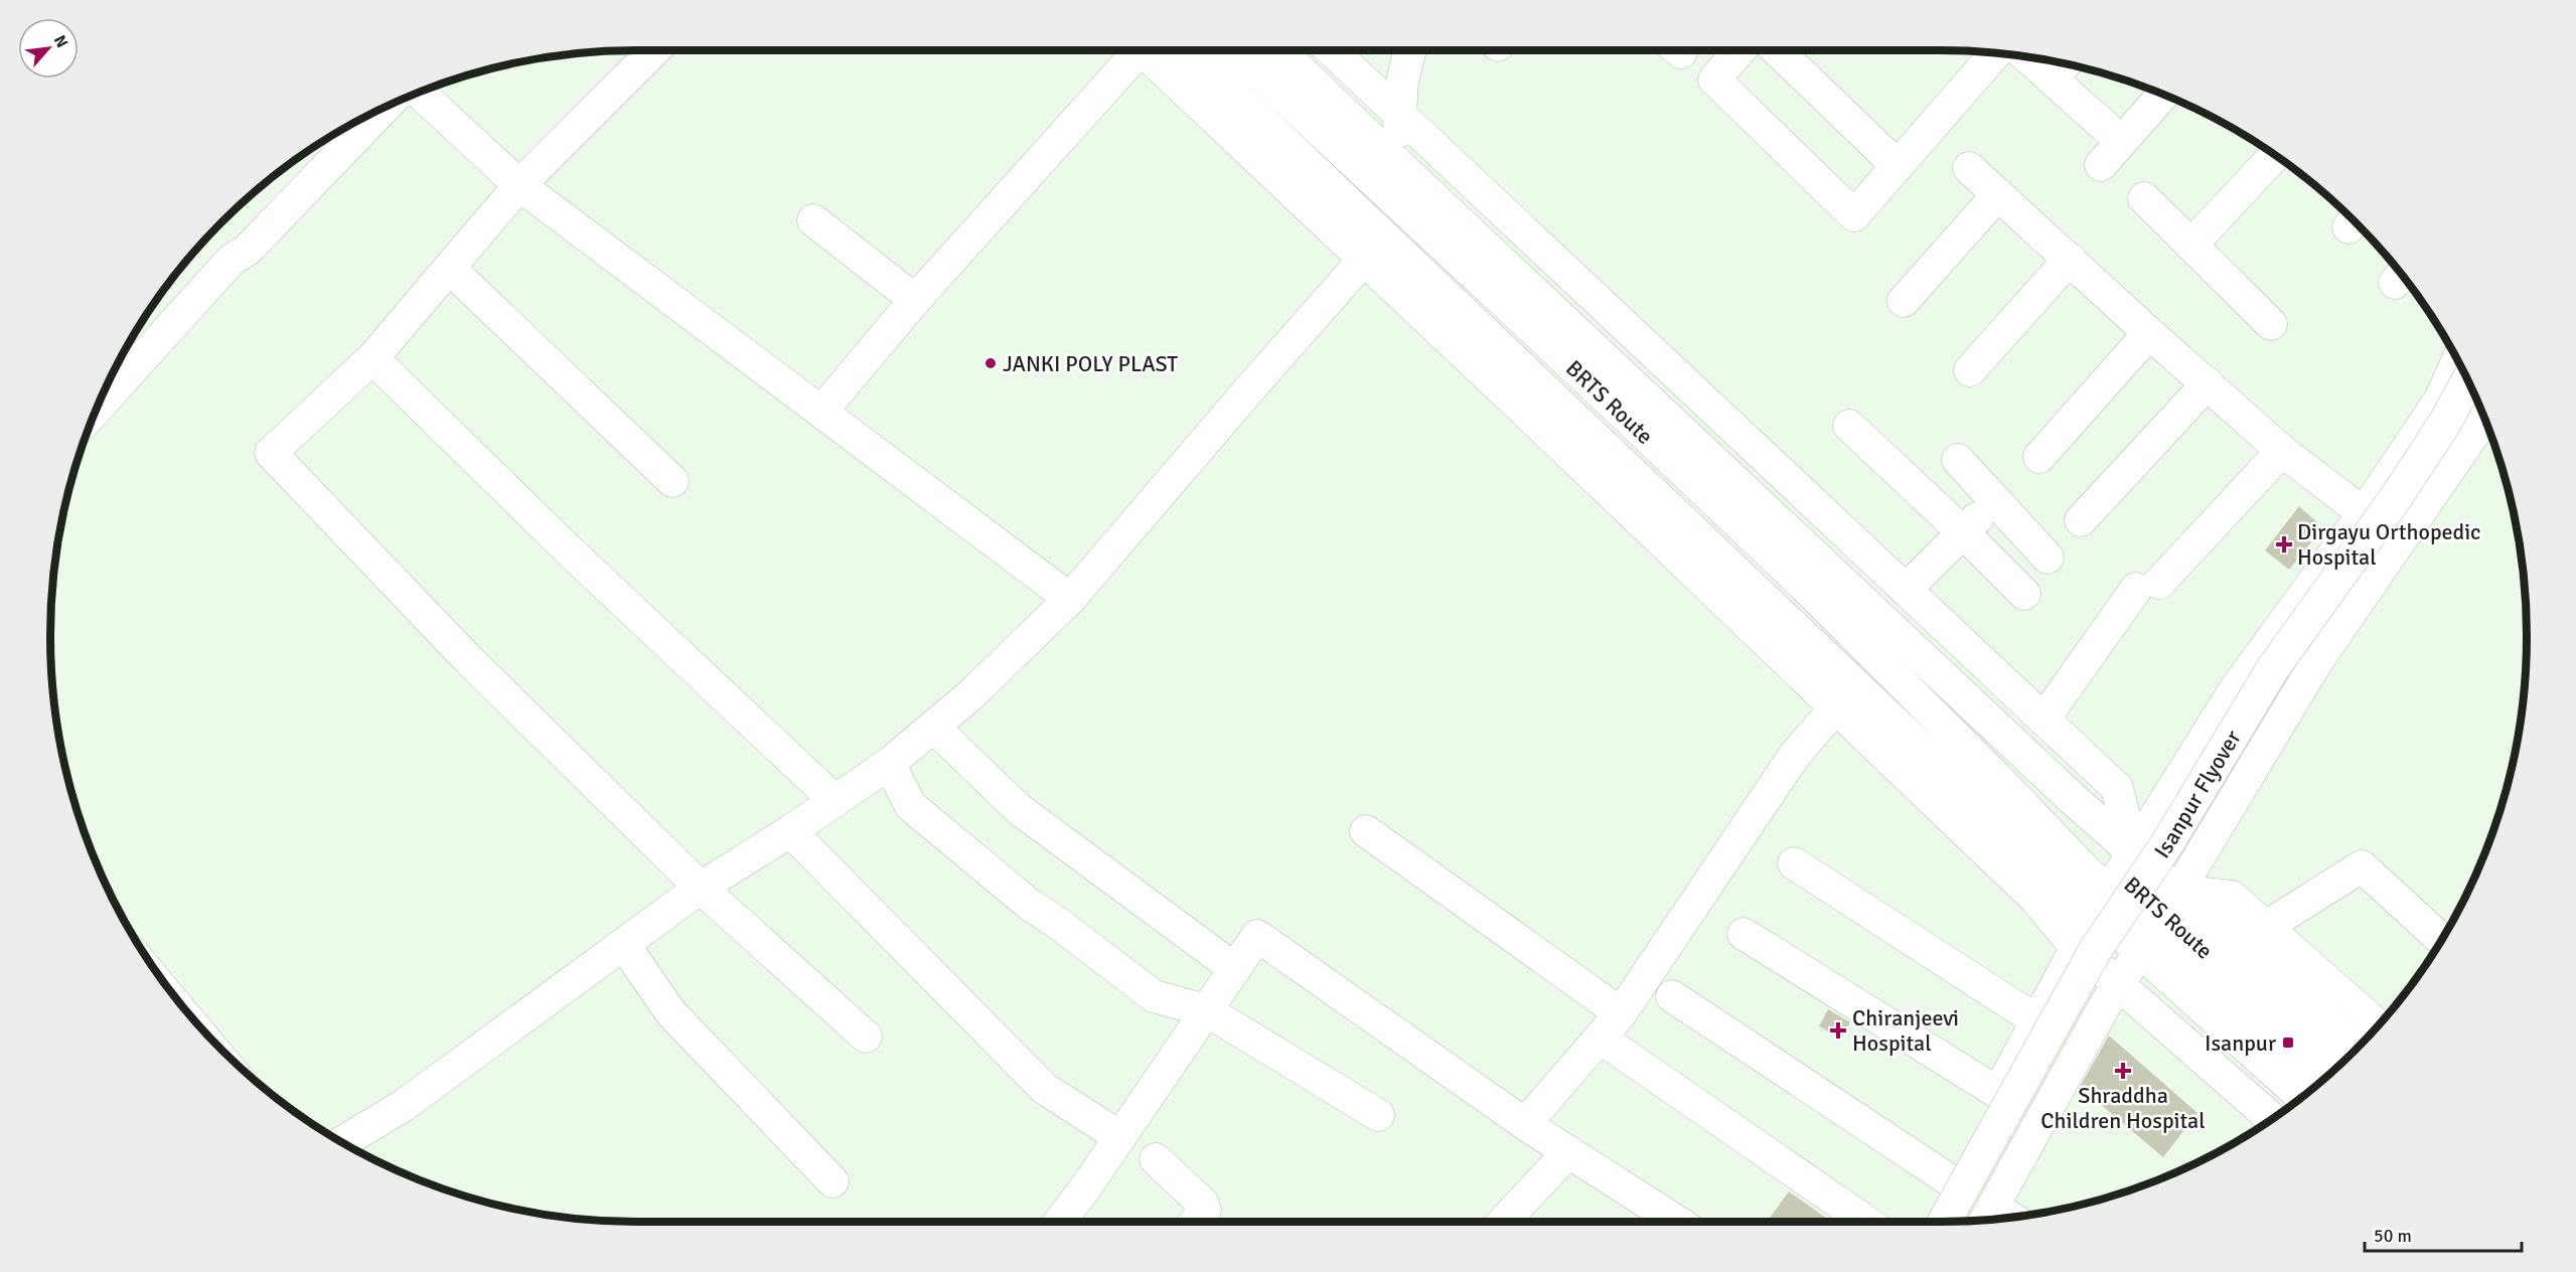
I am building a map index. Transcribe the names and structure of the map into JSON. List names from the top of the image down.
{
  "streets": {
    "main road": ["Isanpur Flyover"],
    "street": ["BRTS Route"]
  },
  "places": {
    "other": ["JANKI POLY PLAST"],
    "health": ["Dirgayu Orthopedic Hospital", "Chiranjeevi Hospital", "Shraddha Children Hospital"],
    "transit": ["Isanpur"]
  },
  "scale_bar": "50 m",
  "north": "top right"
}
